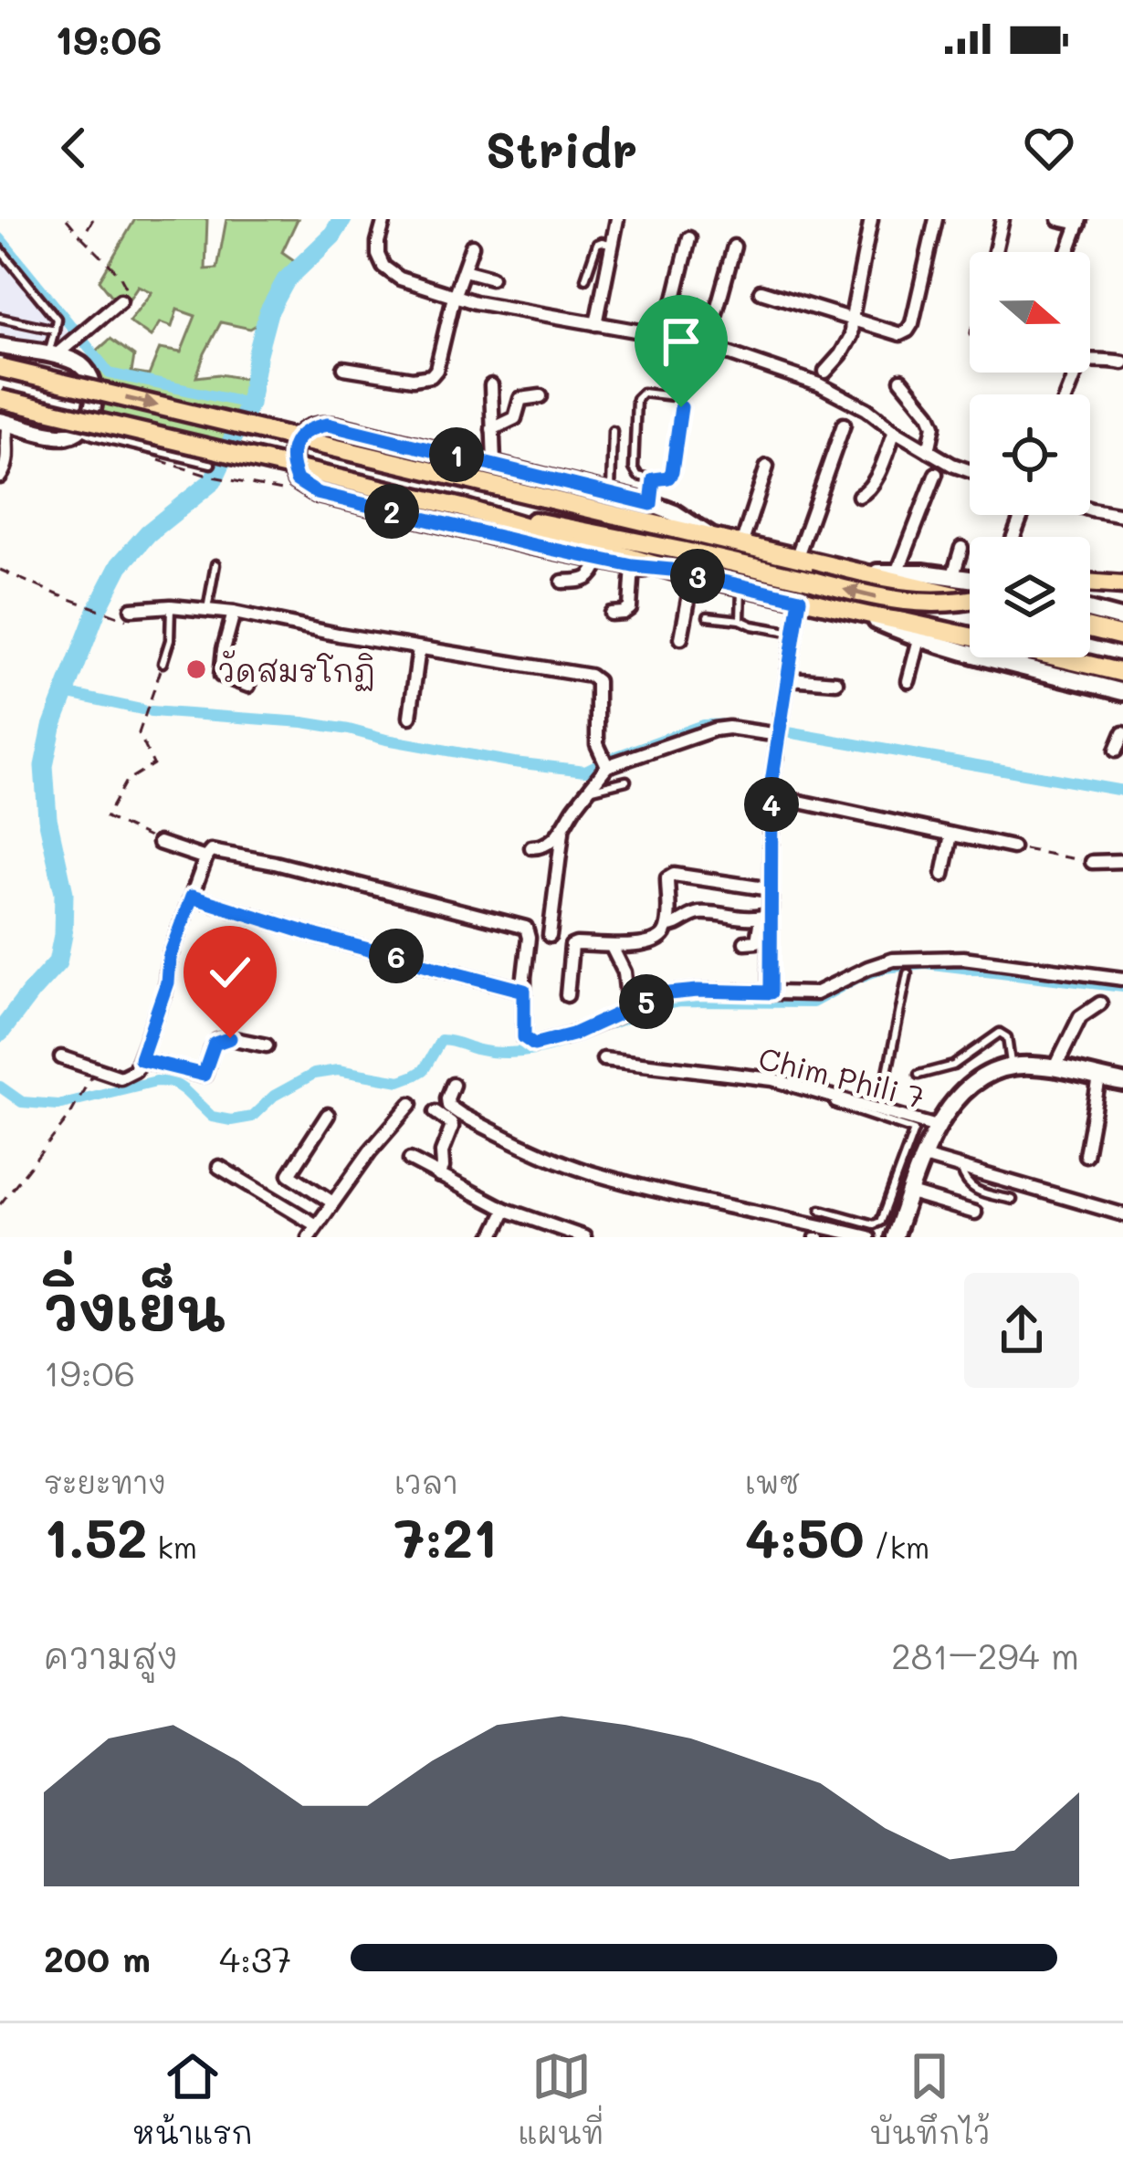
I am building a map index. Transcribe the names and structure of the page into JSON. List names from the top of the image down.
{
  "streets": {
    "street": ["Chim Phili 7"]
  },
  "places": ["วัดสมรโกฏิ"],
  "north": "right",
  "page": {
    "status": "19:06",
    "header": "Stridr",
    "pins": [
      "1",
      "2",
      "3",
      "4",
      "6",
      "5"
    ],
    "heading": ["วิ่งเย็น", "19:06"],
    "stats": [
      ["ระยะทาง", "1.52 km"],
      ["เวลา", "7:21"],
      ["เพซ", "4:50 /km"]
    ],
    "chart": ["ความสูง", "281–294 m"],
    "list": [
      {
        "name": "200 m",
        "note": "4:37"
      }
    ],
    "tabs": ["หน้าแรก", "แผนที่", "บันทึกไว้"]
  }
}
